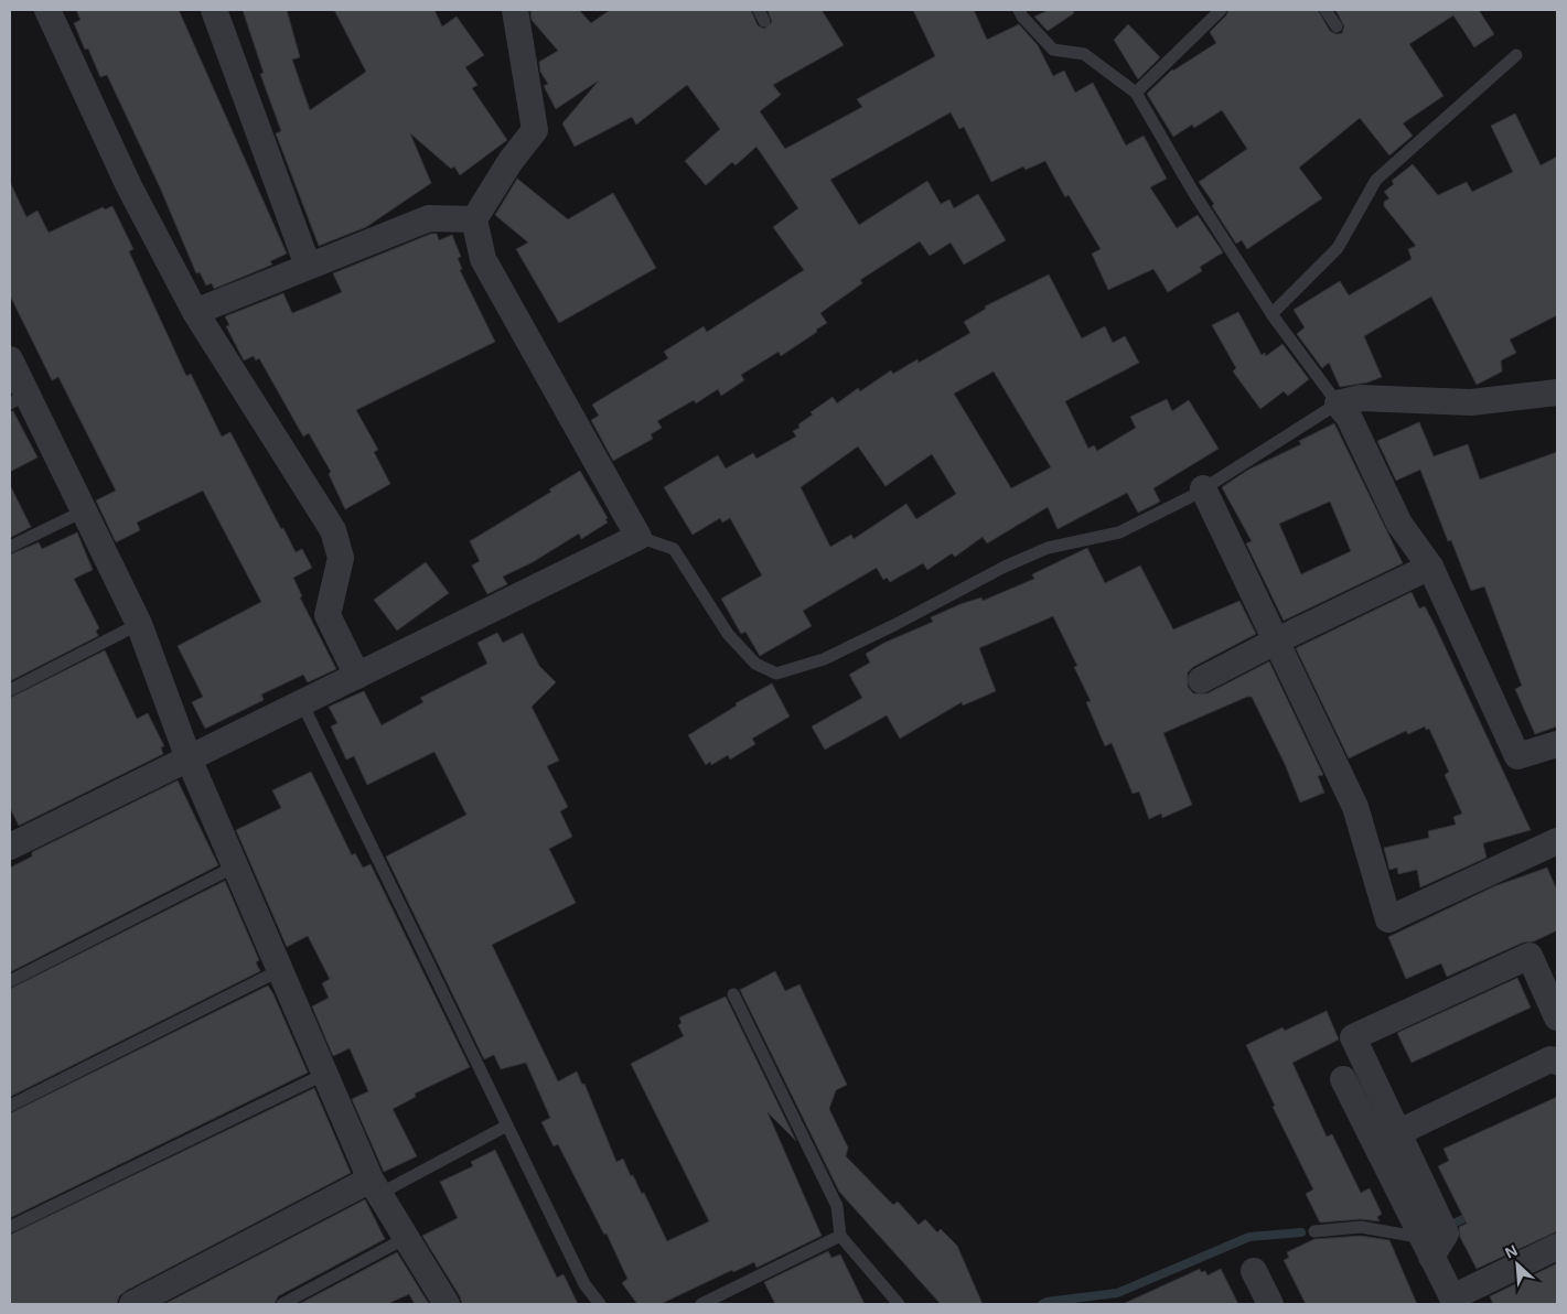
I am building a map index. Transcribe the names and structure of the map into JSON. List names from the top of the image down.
{
  "north": "top left"
}
